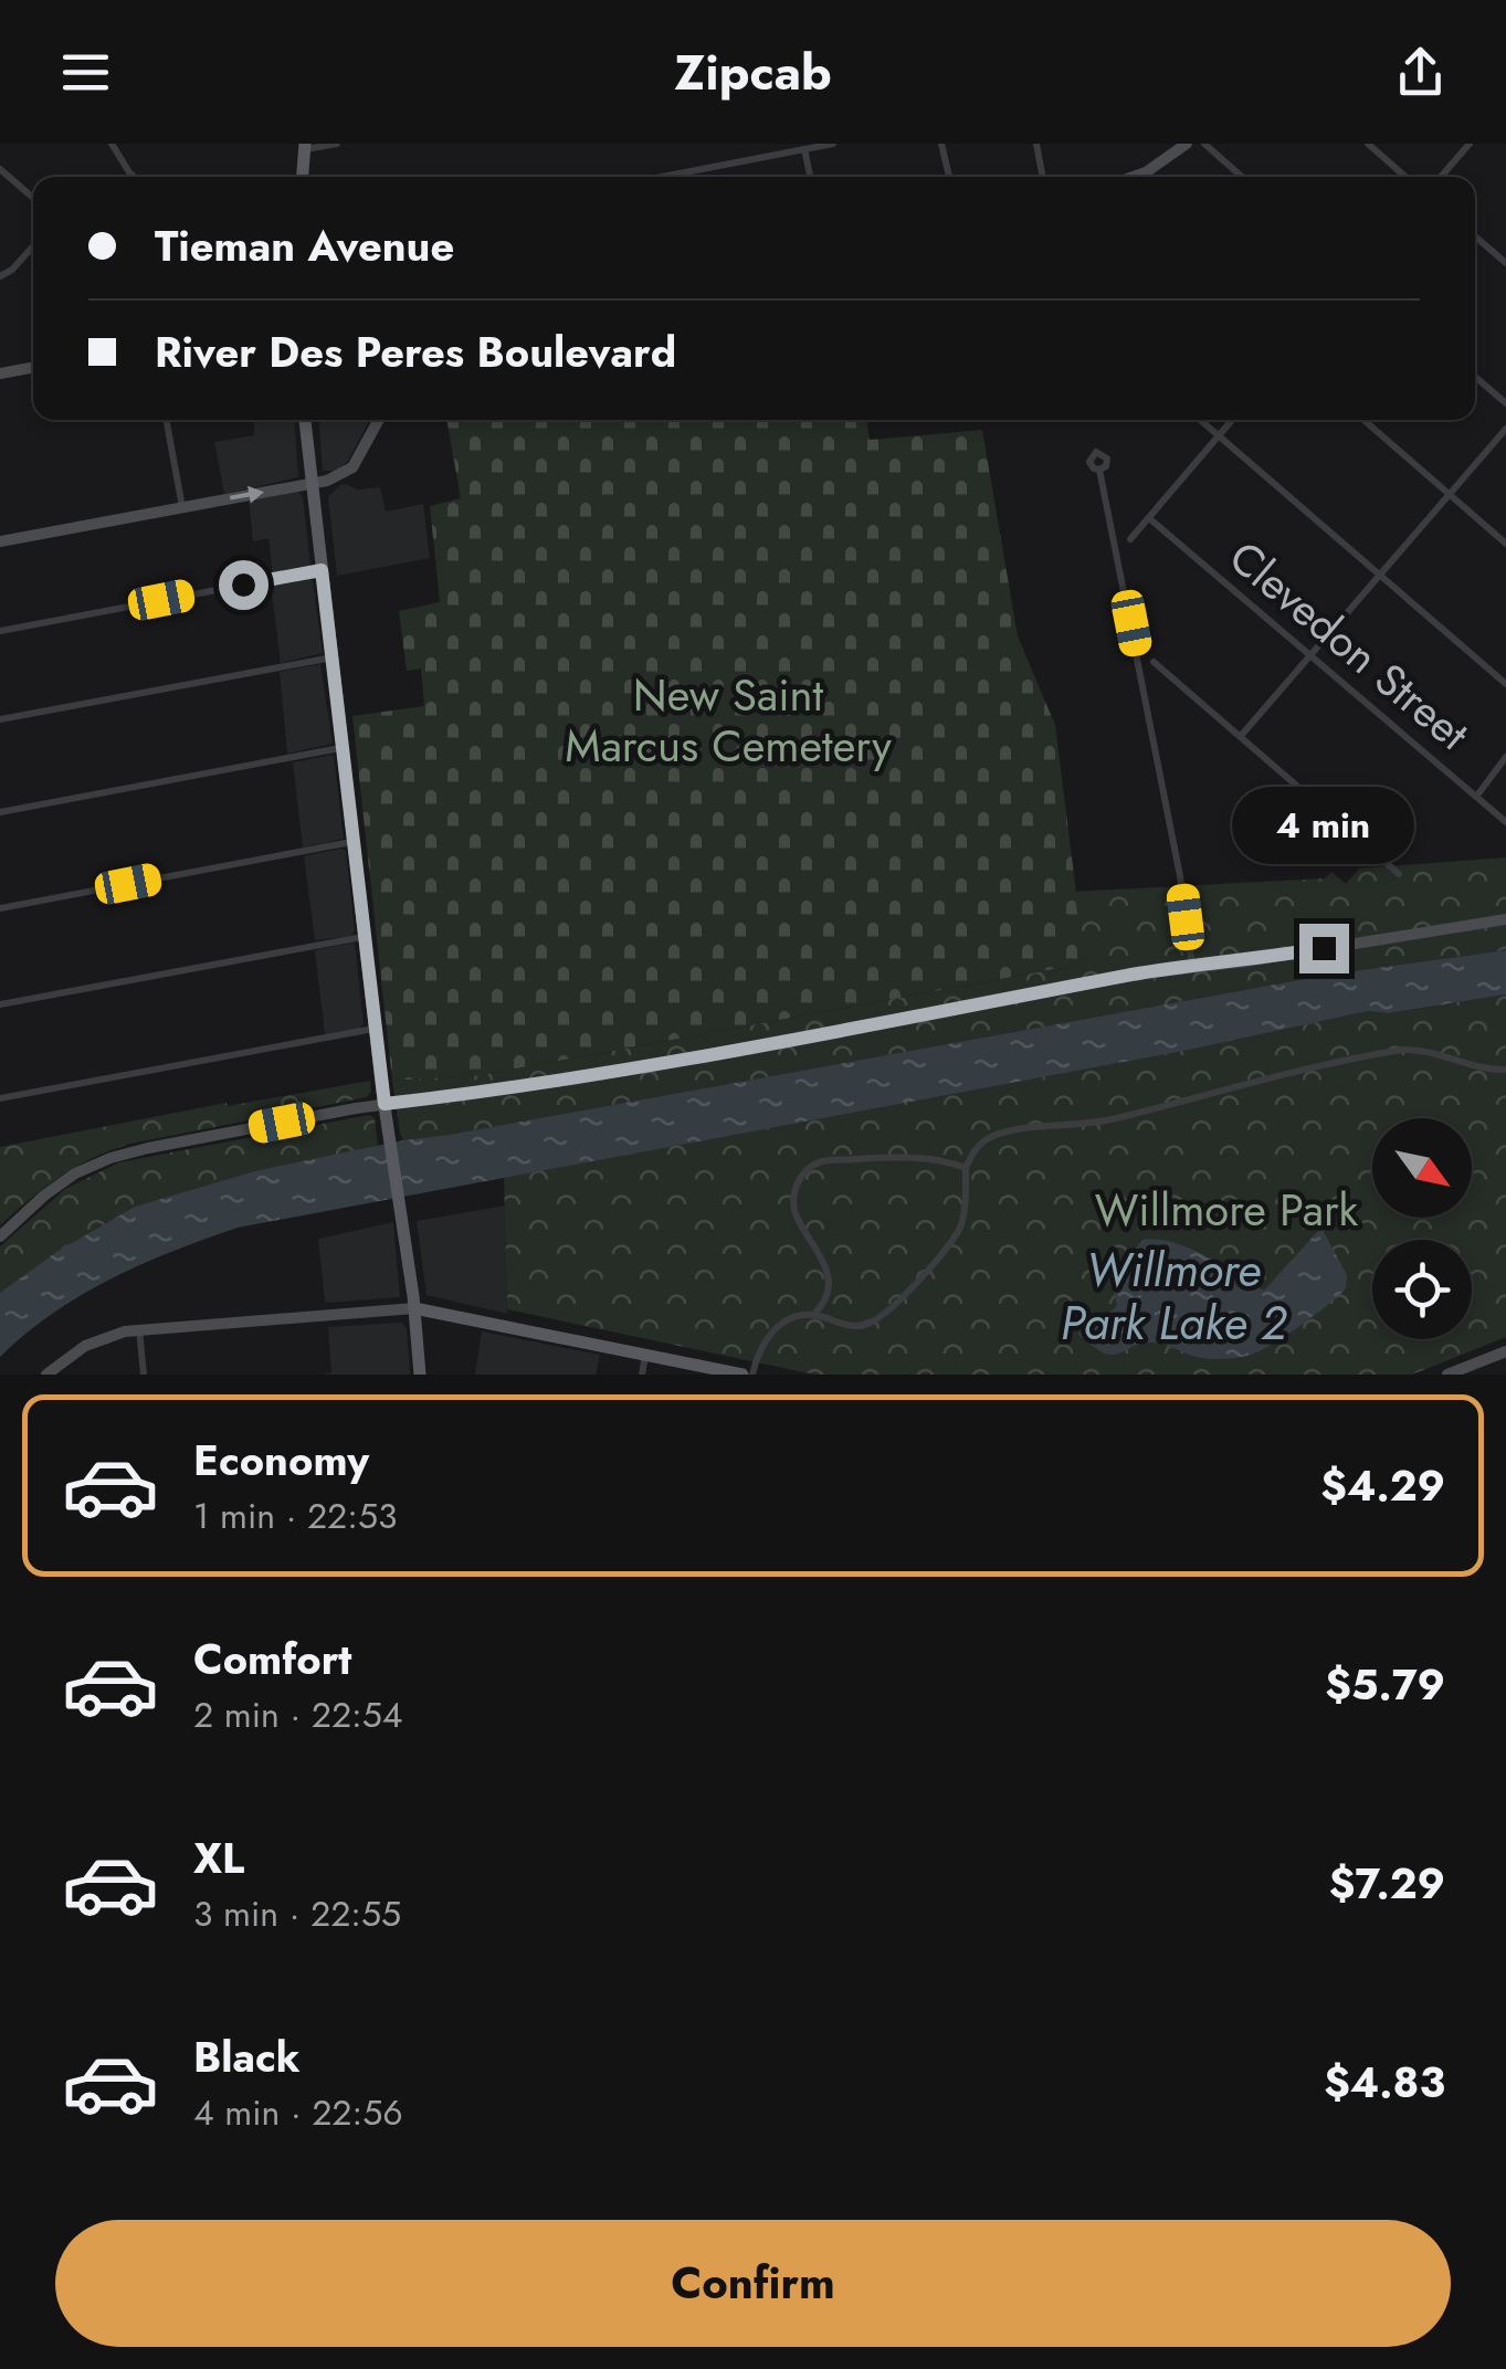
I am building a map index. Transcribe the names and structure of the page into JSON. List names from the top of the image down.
{
  "streets": {
    "street": ["Clevedon Street"]
  },
  "water": ["Willmore Park Lake 2"],
  "parks": ["New Saint Marcus Cemetery", "Willmore Park"],
  "north": "bottom right",
  "page": {
    "header": "Zipcab",
    "banner": ["Tieman Avenue", "River Des Peres Boulevard"],
    "bubble": "4 min",
    "list": [
      {
        "name": "Economy",
        "note": "1 min · 22:53",
        "value": "$4.29"
      },
      {
        "name": "Comfort",
        "note": "2 min · 22:54",
        "value": "$5.79"
      },
      {
        "name": "XL",
        "note": "3 min · 22:55",
        "value": "$7.29"
      },
      {
        "name": "Black",
        "note": "4 min · 22:56",
        "value": "$4.83"
      }
    ],
    "buttons": "Confirm"
  }
}
